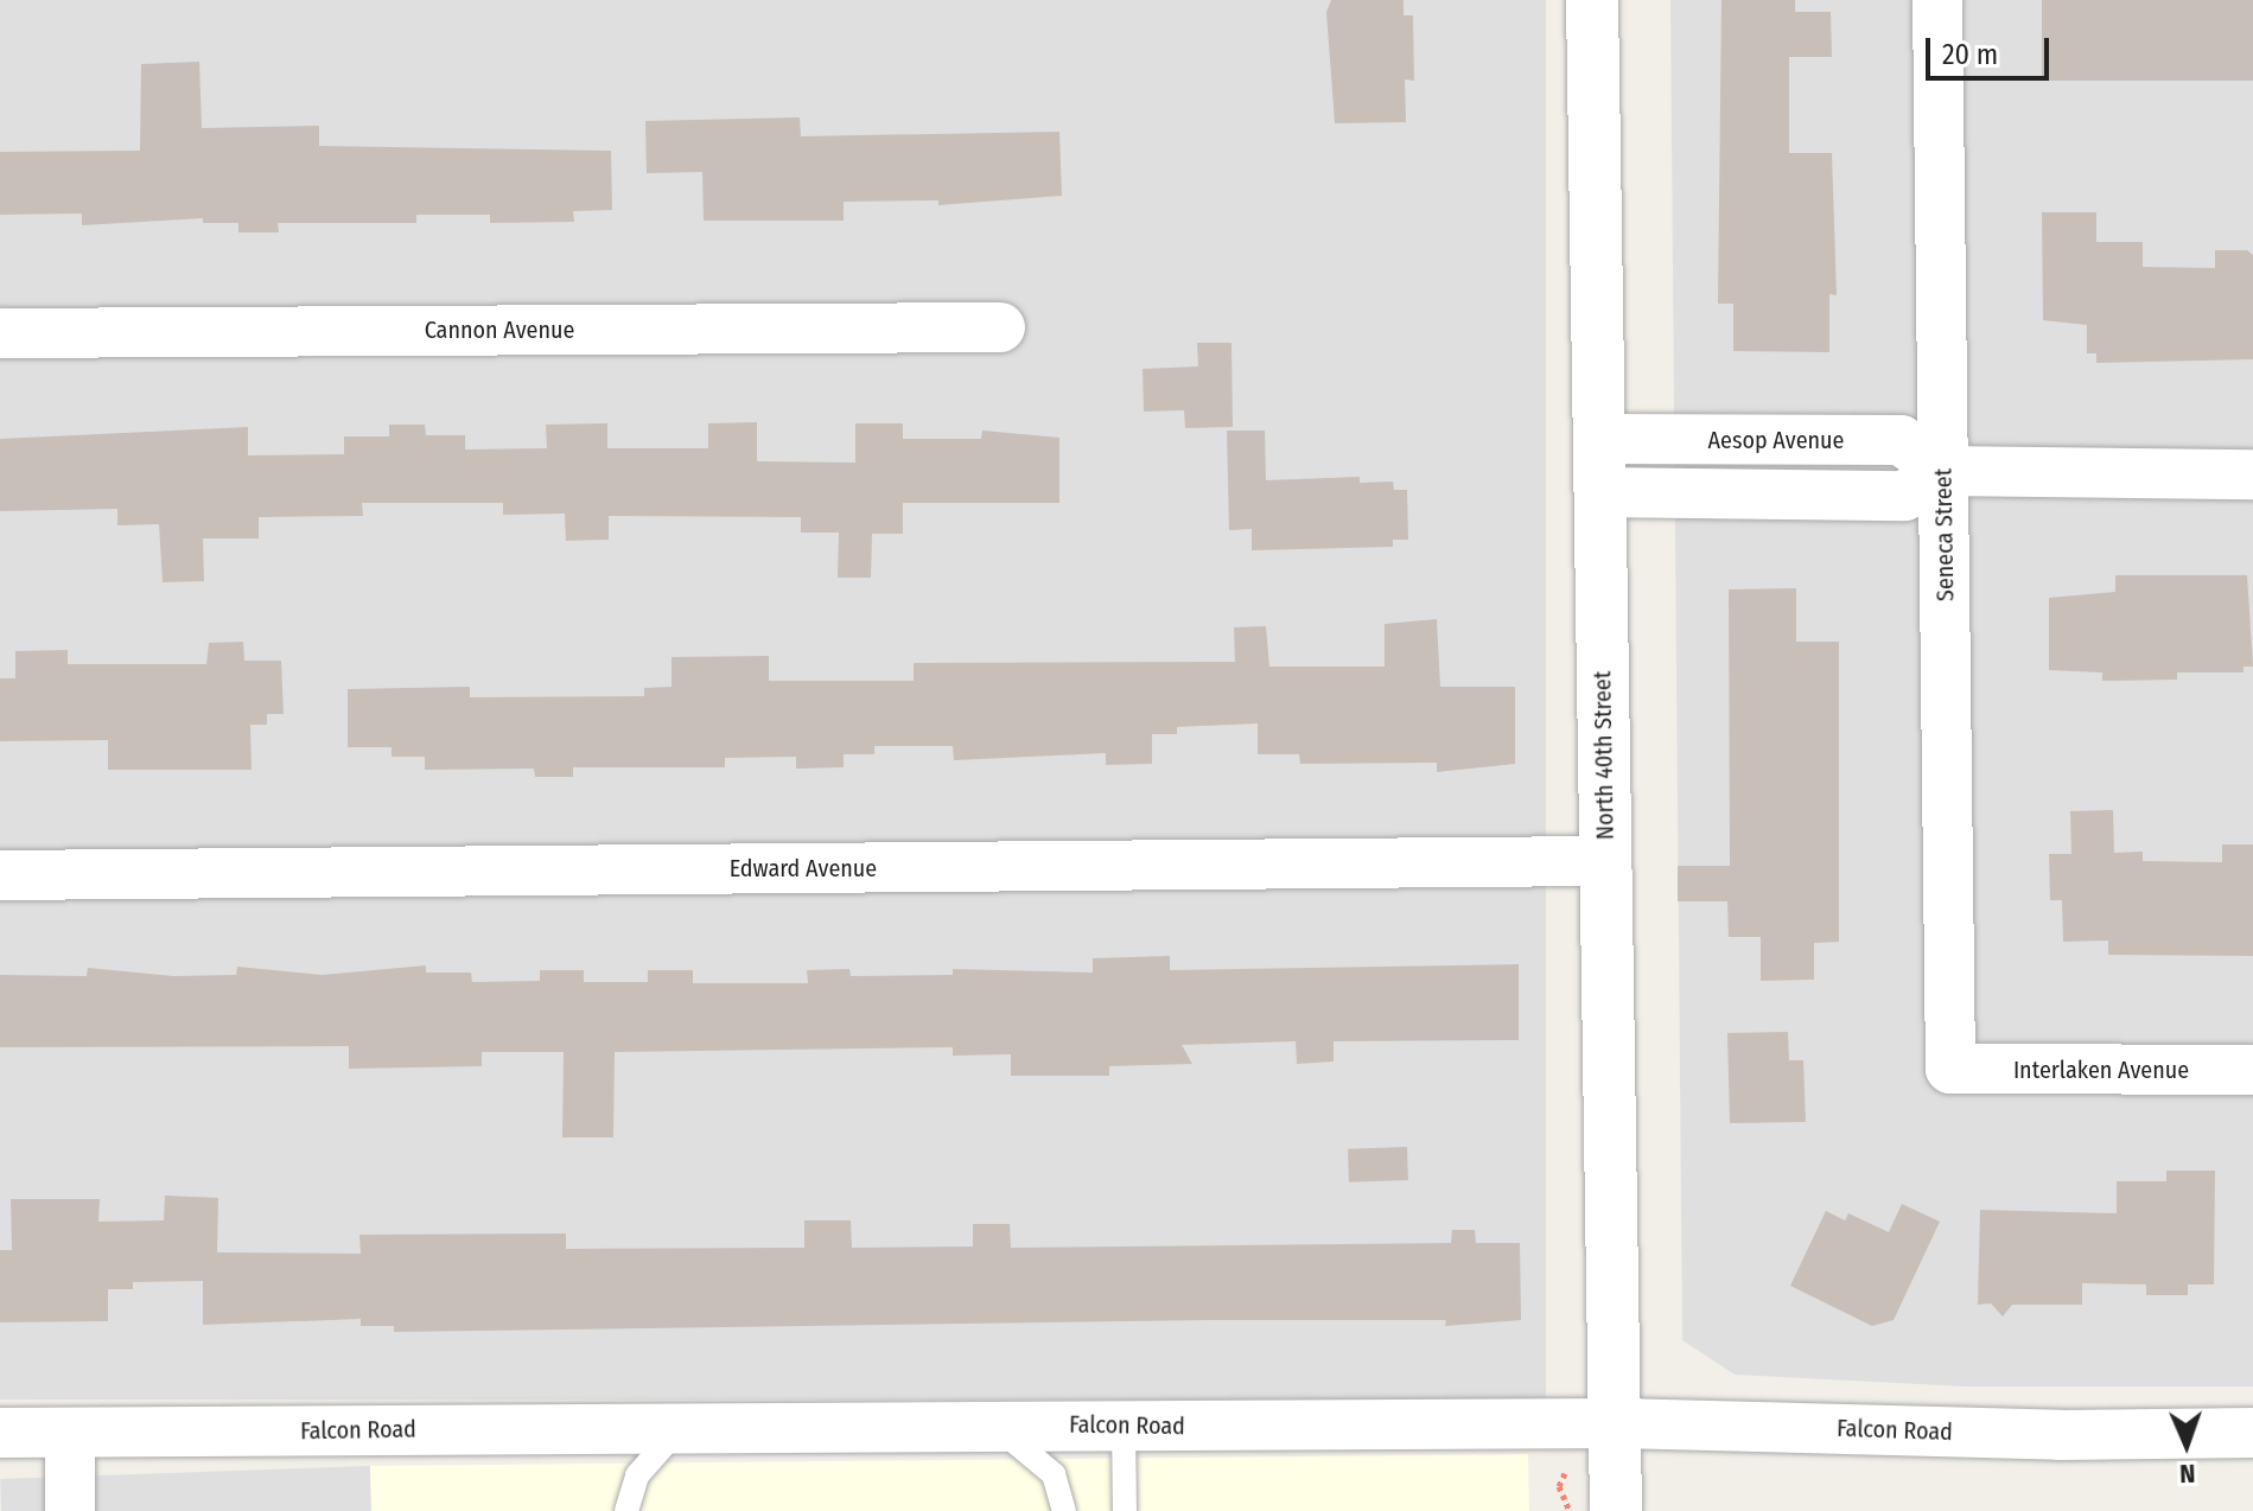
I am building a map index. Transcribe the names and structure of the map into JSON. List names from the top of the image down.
{
  "streets": {
    "street": [
      "Cannon Avenue",
      "Aesop Avenue",
      "Seneca Street",
      "North 40th Street",
      "Edward Avenue",
      "Interlaken Avenue",
      "Falcon Road"
    ]
  },
  "crossings": [
    ["Aesop Avenue", "Seneca Street"],
    ["Aesop Avenue", "North 40th Street"],
    ["Seneca Street", "Interlaken Avenue"],
    ["North 40th Street", "Edward Avenue"],
    ["North 40th Street", "Falcon Road"]
  ],
  "scale_bar": "20 m",
  "north": "bottom"
}
